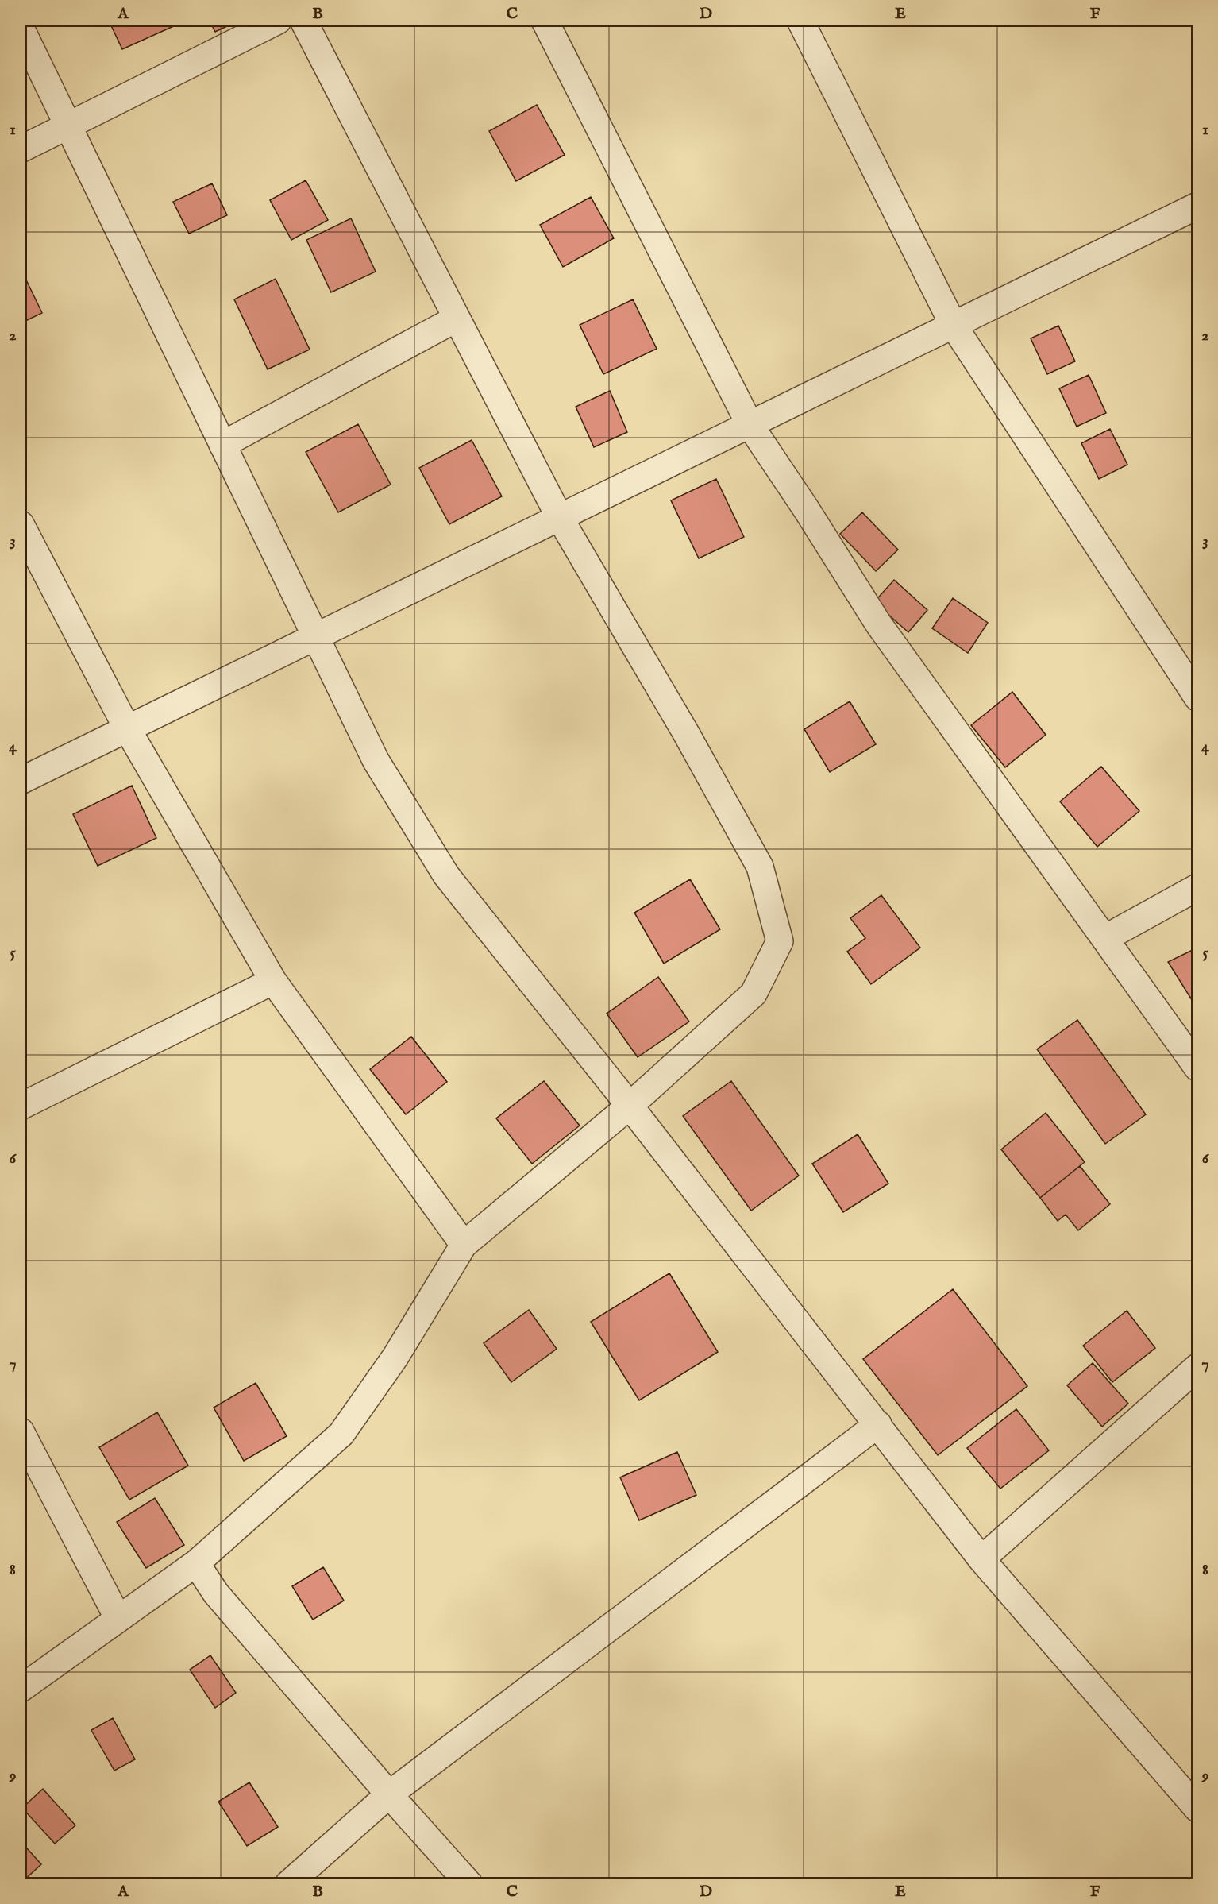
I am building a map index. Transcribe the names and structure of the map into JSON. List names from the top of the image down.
{
  "grid": {
    "columns": [
      "A",
      "B",
      "C",
      "D",
      "E",
      "F"
    ],
    "rows": [
      "1",
      "2",
      "3",
      "4",
      "5",
      "6",
      "7",
      "8",
      "9"
    ]
  }
}
